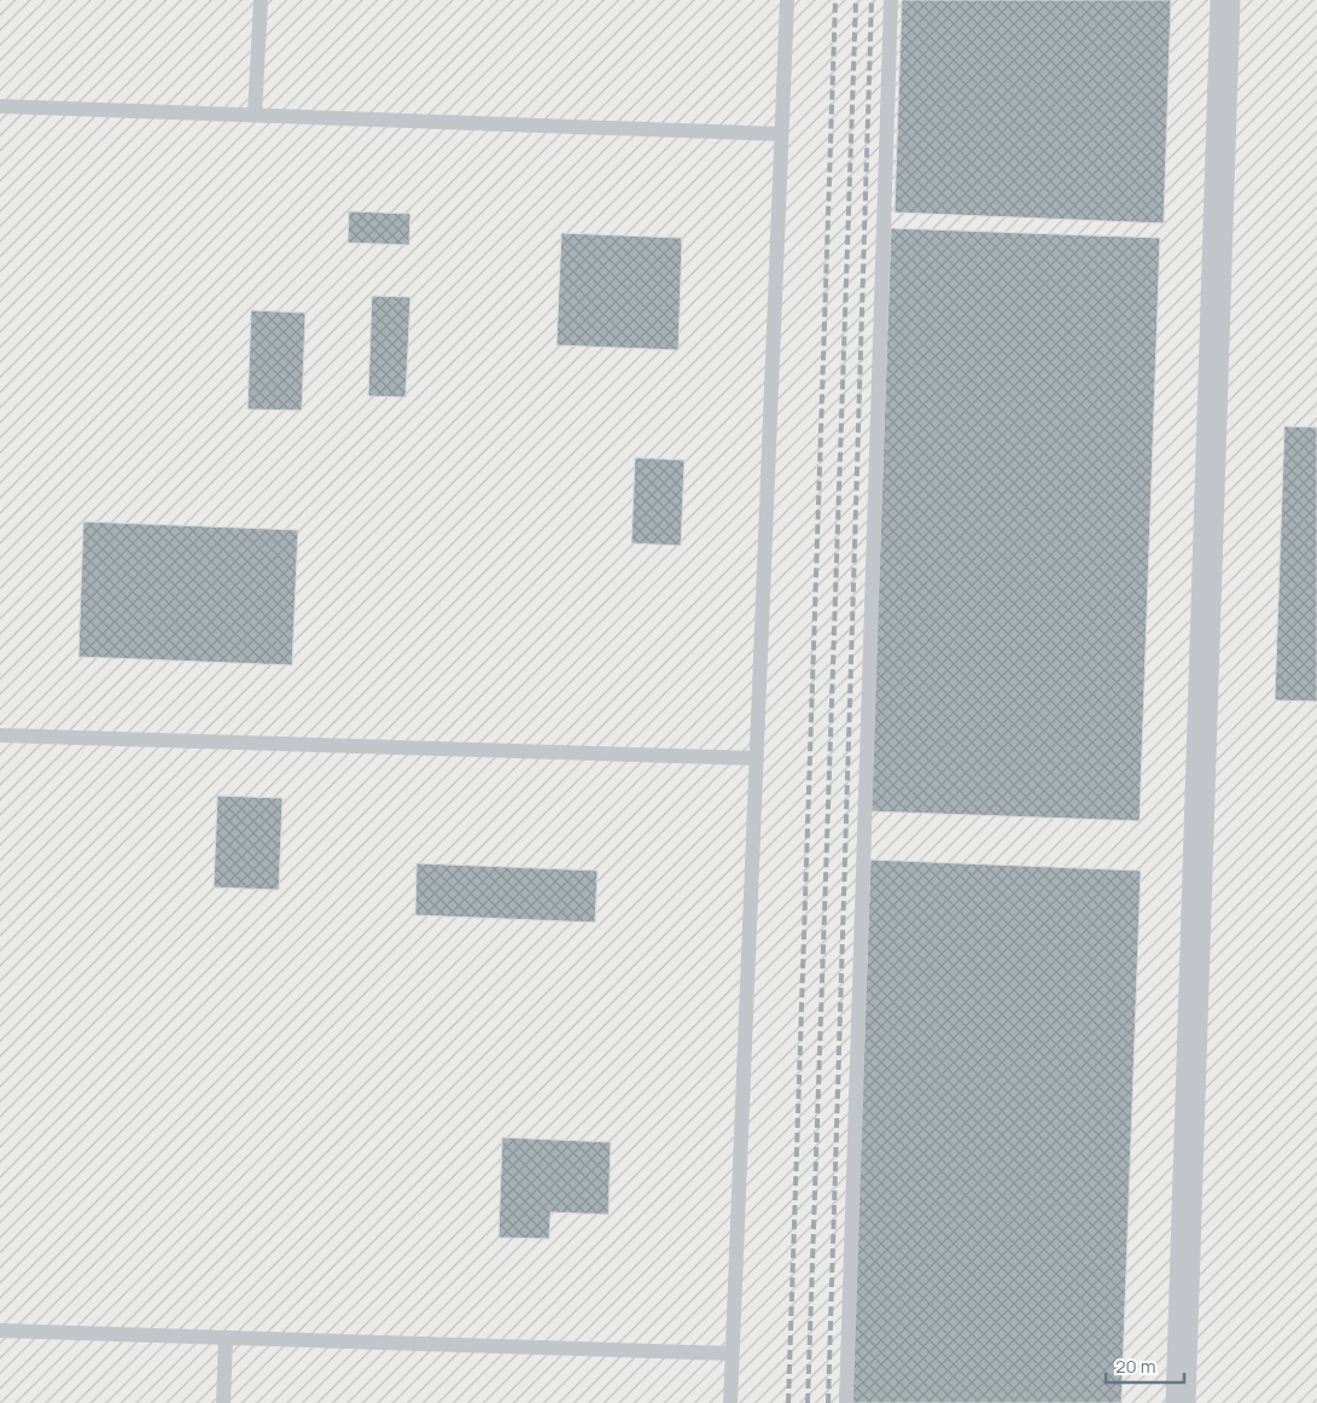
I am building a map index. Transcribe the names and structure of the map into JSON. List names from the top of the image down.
{
  "scale_bar": "20 m"
}
